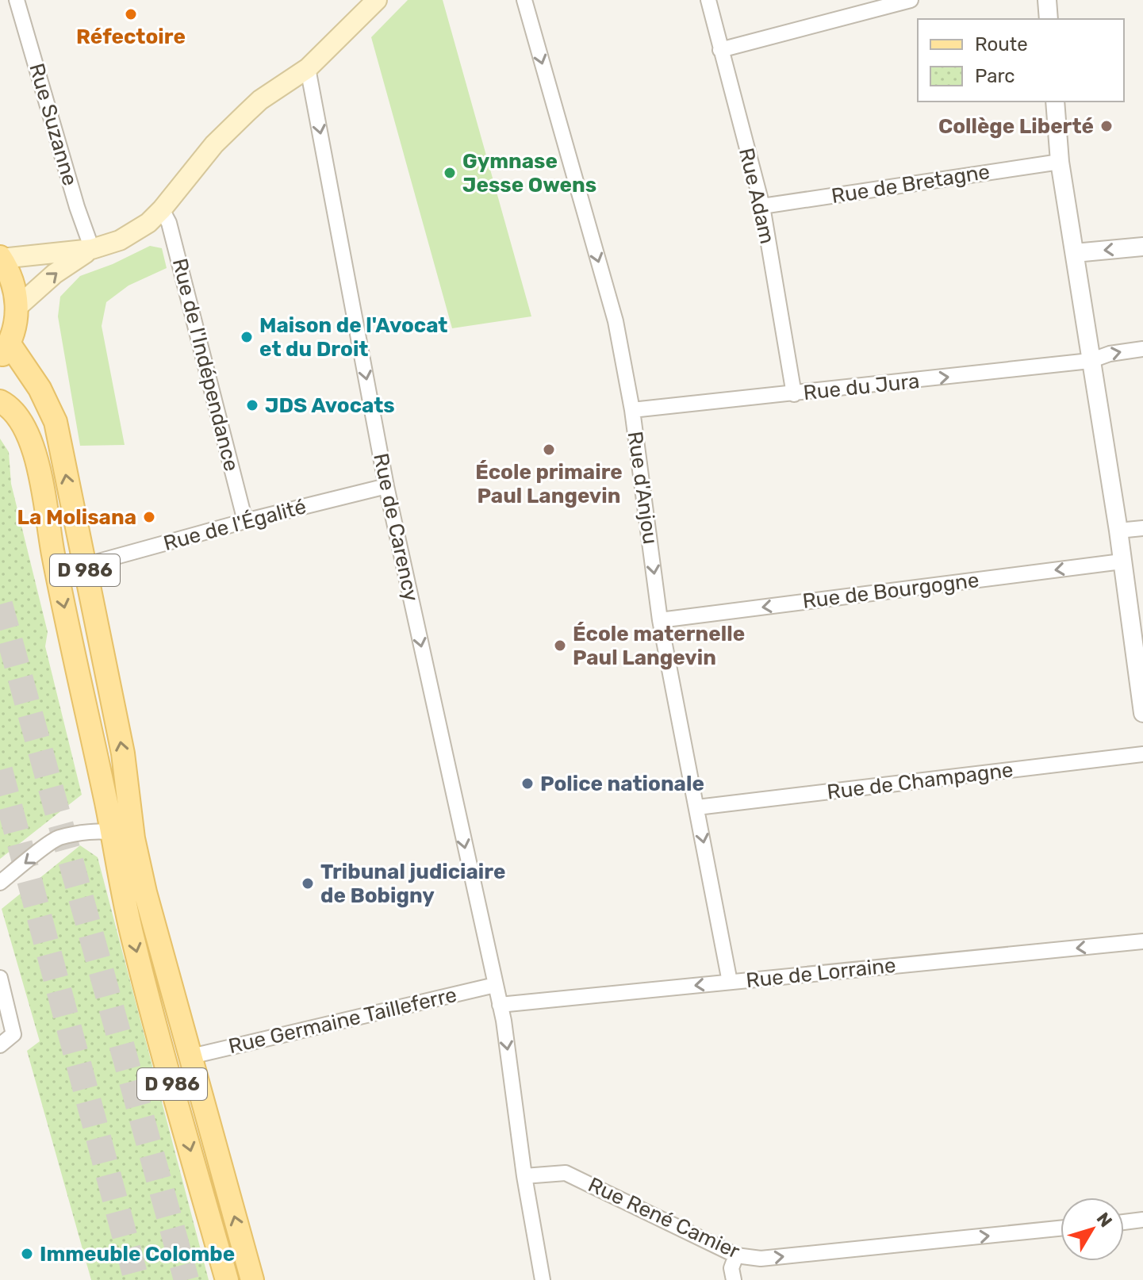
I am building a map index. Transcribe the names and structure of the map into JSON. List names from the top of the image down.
{
  "streets": {
    "main road": ["D 986"],
    "street": [
      "Rue Suzanne",
      "Rue de Bretagne",
      "Rue Adam",
      "Rue de l'Indépendance",
      "Rue du Jura",
      "Rue d'Anjou",
      "Rue de l'Égalité",
      "Rue de Carency",
      "Rue de Bourgogne",
      "Rue de Champagne",
      "Rue de Lorraine",
      "Rue Germaine Tailleferre",
      "Rue René Camier"
    ]
  },
  "crossings": [
    ["Rue de Bretagne", "Rue Adam"],
    ["Rue Adam", "Rue du Jura"],
    ["Rue de l'Indépendance", "Rue de l'Égalité"],
    ["Rue du Jura", "Rue d'Anjou"],
    ["Rue d'Anjou", "Rue de Bourgogne"],
    ["Rue d'Anjou", "Rue de Champagne"],
    ["Rue d'Anjou", "Rue de Lorraine"],
    ["Rue de l'Égalité", "Rue de Carency"],
    ["Rue de l'Égalité", "D 986"],
    ["Rue de Carency", "Rue Germaine Tailleferre"],
    ["D 986", "Rue Germaine Tailleferre"]
  ],
  "one_way": [
    "Rue du Jura",
    "Rue d'Anjou",
    "Rue de Carency",
    "Rue de Bourgogne",
    "Rue de Lorraine",
    "Rue René Camier"
  ],
  "places": [
    "Réfectoire",
    "Collège Liberté",
    "Gymnase Jesse Owens",
    "Maison de l'Avocat et du Droit",
    "JDS Avocats",
    "École primaire Paul Langevin",
    "La Molisana",
    "École maternelle Paul Langevin",
    "Police nationale",
    "Tribunal judiciaire de Bobigny",
    "Immeuble Colombe"
  ],
  "legend": ["Route", "Parc"],
  "north": "top right"
}
